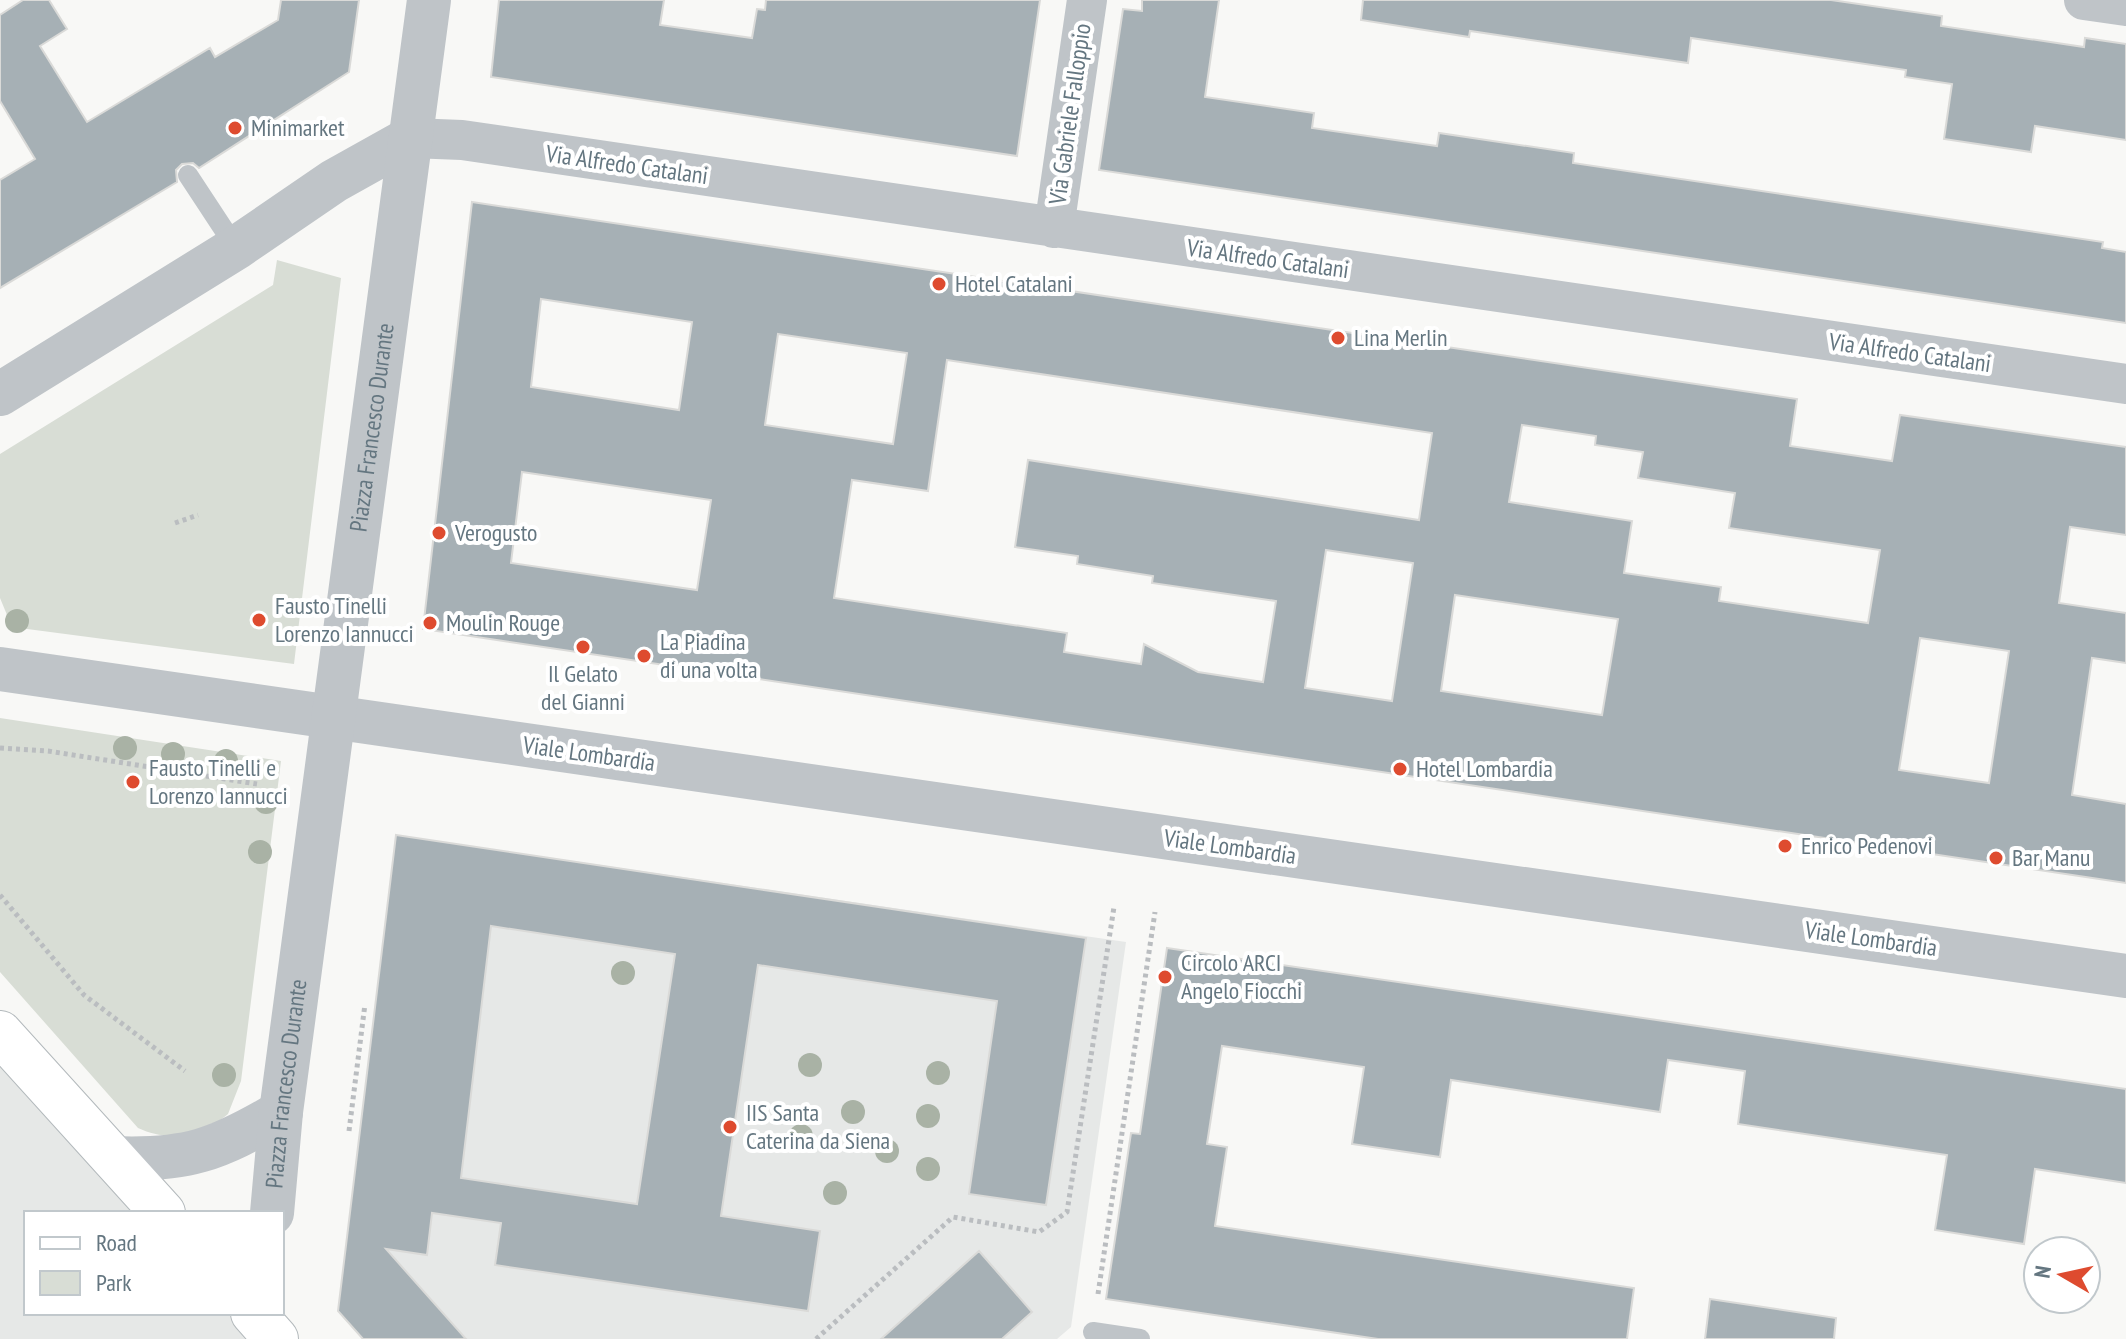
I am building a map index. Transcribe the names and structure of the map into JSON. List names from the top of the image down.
{
  "streets": {
    "street": [
      "Via Gabriele Falloppio",
      "Via Alfredo Catalani",
      "Piazza Francesco Durante",
      "Viale Lombardia"
    ]
  },
  "crossings": [
    ["Via Gabriele Falloppio", "Via Alfredo Catalani"],
    ["Via Alfredo Catalani", "Piazza Francesco Durante"],
    ["Piazza Francesco Durante", "Viale Lombardia"]
  ],
  "places": [
    "Minimarket",
    "Hotel Catalani",
    "Lina Merlin",
    "Verogusto",
    "Fausto Tinelli Lorenzo Iannucci",
    "Moulin Rouge",
    "Il Gelato del Gianni",
    "La Piadina di una volta",
    "Hotel Lombardia",
    "Fausto Tinelli e Lorenzo Iannucci",
    "Enrico Pedenovi",
    "Bar Manu",
    "Circolo ARCI Angelo Fiocchi",
    "IIS Santa Caterina da Siena"
  ],
  "legend": ["Road", "Park"],
  "north": "left"
}
